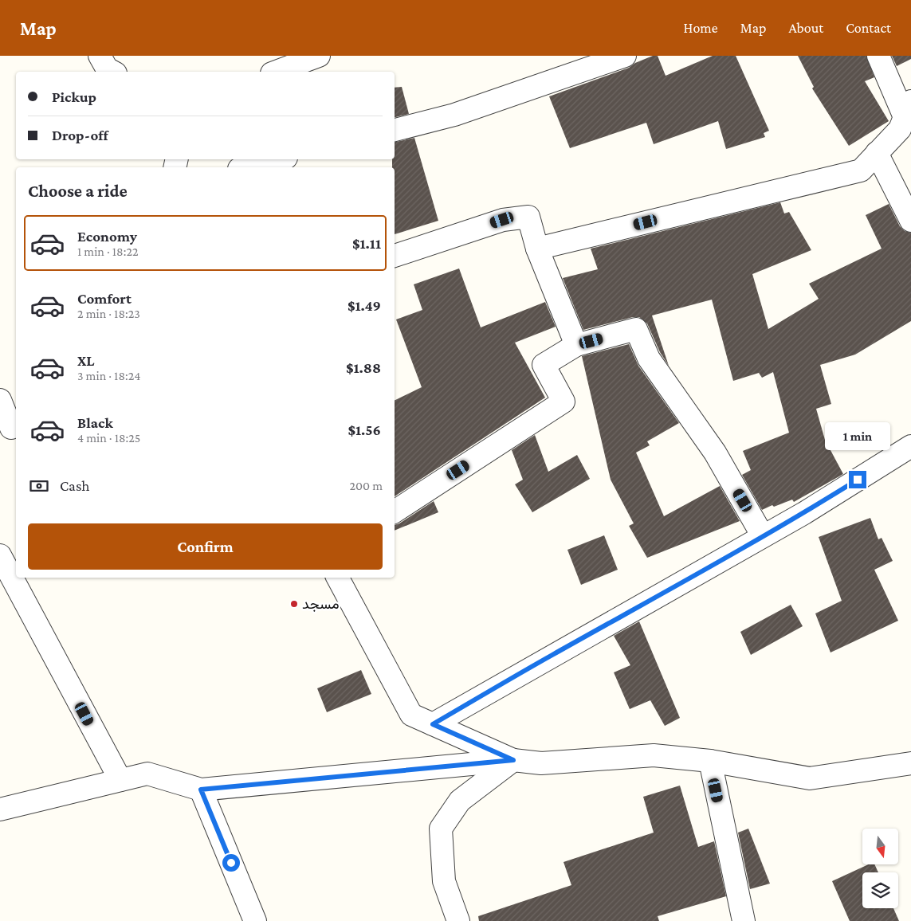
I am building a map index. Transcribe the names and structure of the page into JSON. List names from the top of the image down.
{
  "places": ["مسجد"],
  "north": "bottom",
  "page": {
    "header": "Map",
    "nav": [
      "Home",
      "Map",
      "About",
      "Contact"
    ],
    "banner": ["Pickup", "Drop-off"],
    "heading": "Choose a ride",
    "list": [
      {
        "name": "Economy",
        "note": "1 min · 18:22",
        "value": "$1.11"
      },
      {
        "name": "Comfort",
        "note": "2 min · 18:23",
        "value": "$1.49"
      },
      {
        "name": "XL",
        "note": "3 min · 18:24",
        "value": "$1.88"
      },
      {
        "name": "Black",
        "note": "4 min · 18:25",
        "value": "$1.56"
      }
    ],
    "bubble": "1 min",
    "pay": ["Cash", "200 m"],
    "buttons": "Confirm"
  }
}
